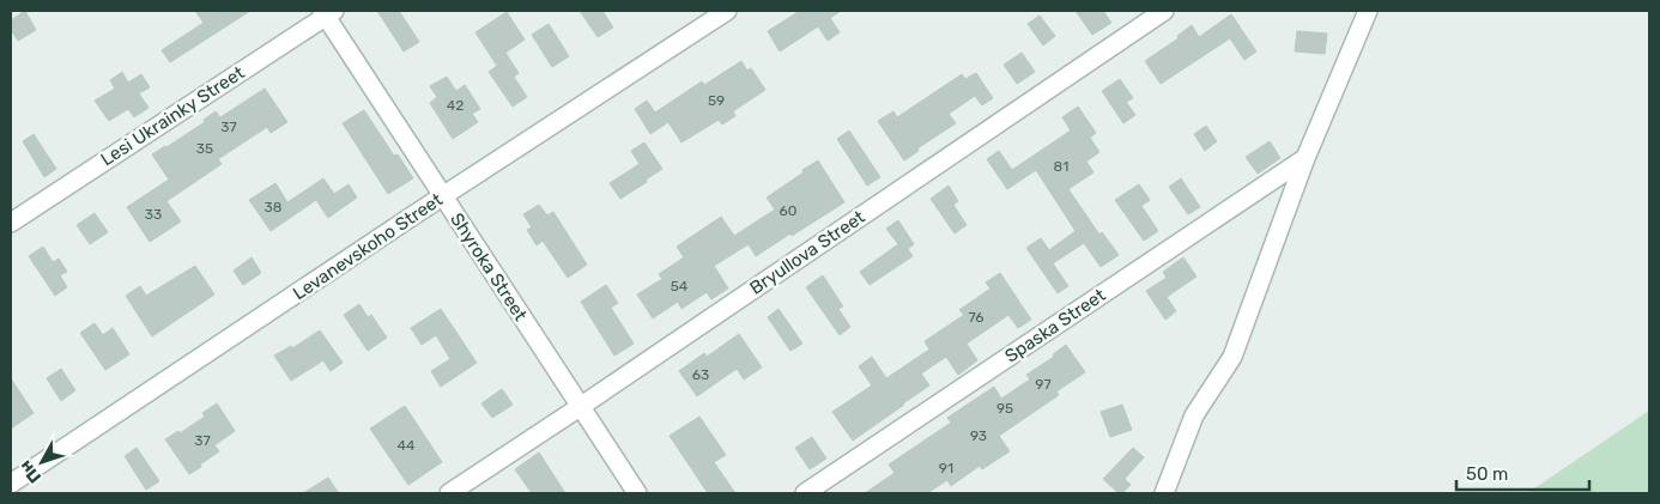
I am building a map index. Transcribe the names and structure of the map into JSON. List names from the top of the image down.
{
  "streets": {
    "street": [
      "Lesi Ukrainky Street",
      "Levanevskoho Street",
      "Bryullova Street",
      "Shyroka Street",
      "Spaska Street"
    ]
  },
  "crossings": [
    ["Lesi Ukrainky Street", "Shyroka Street"],
    ["Levanevskoho Street", "Shyroka Street"],
    ["Bryullova Street", "Shyroka Street"]
  ],
  "house_numbers": [
    "59",
    "42",
    "37",
    "35",
    "81",
    "38",
    "60",
    "33",
    "54",
    "76",
    "63",
    "97",
    "95",
    "93",
    "37",
    "44",
    "91"
  ],
  "scale_bar": "50 m",
  "north": "bottom left"
}
